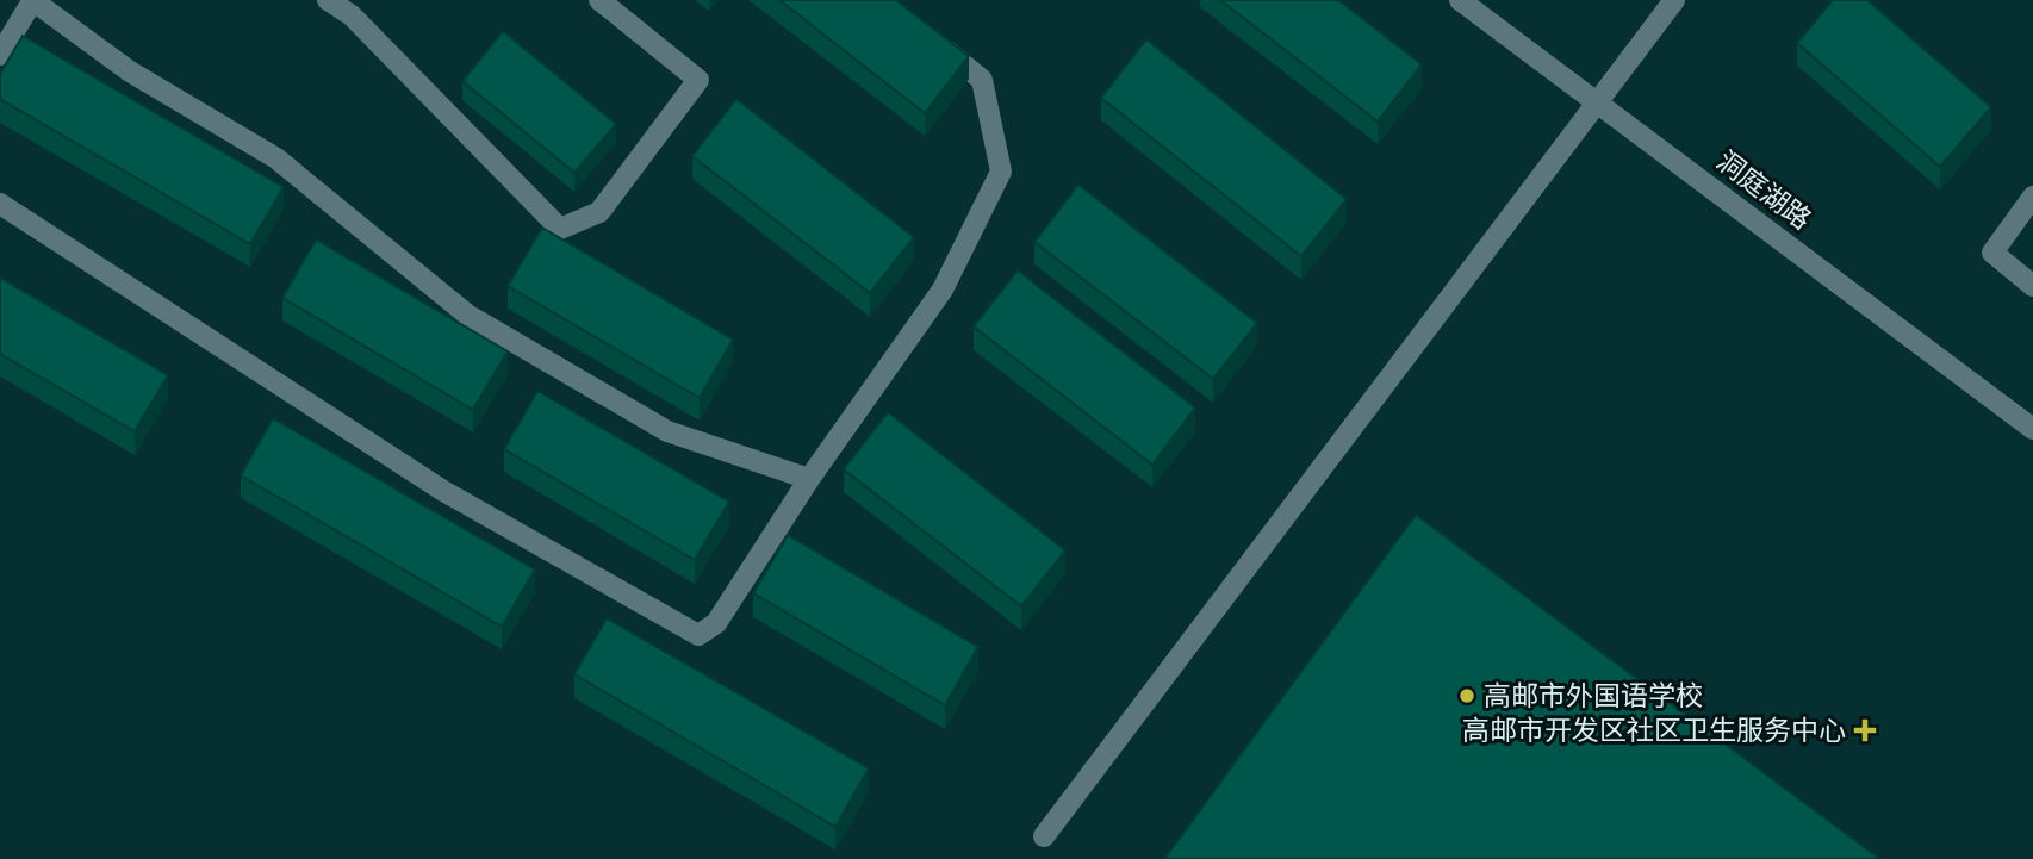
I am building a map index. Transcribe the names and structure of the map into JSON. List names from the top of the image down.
{
  "streets": {
    "street": ["洞庭湖路"]
  },
  "places": {
    "other": ["高邮市外国语学校"],
    "health": ["高邮市开发区社区卫生服务中心"]
  }
}
